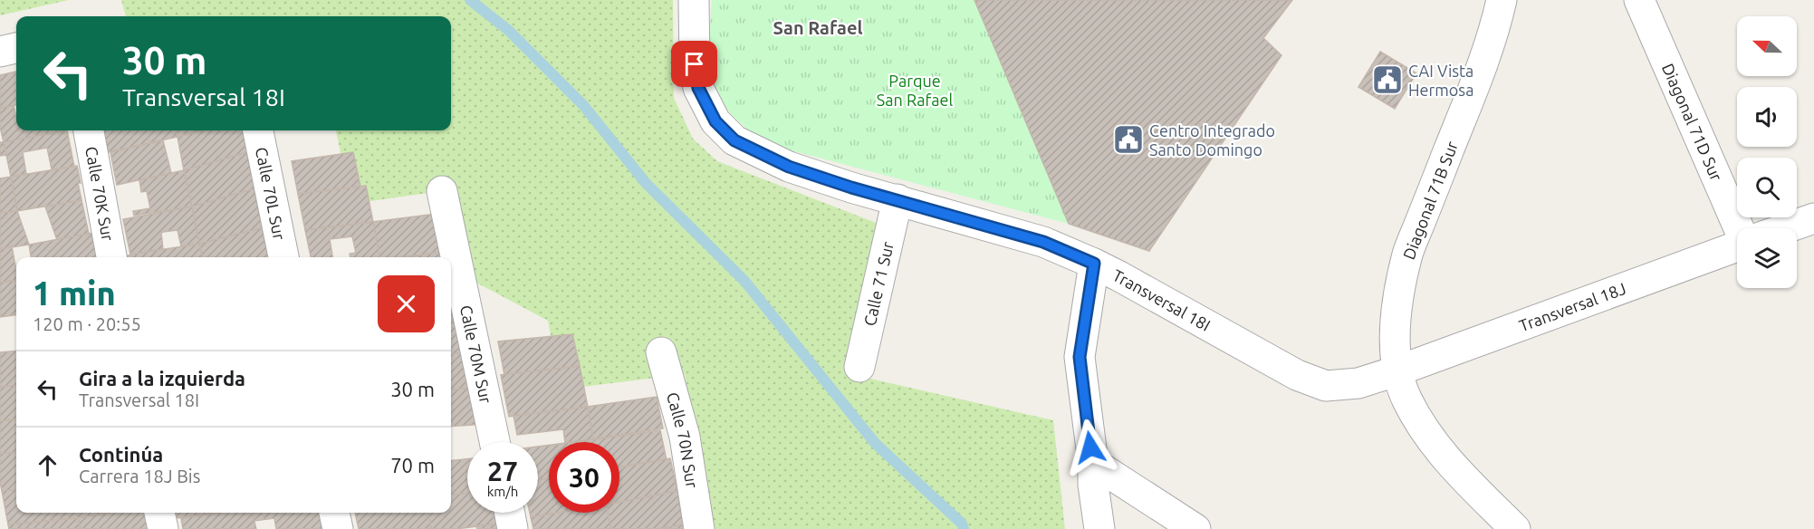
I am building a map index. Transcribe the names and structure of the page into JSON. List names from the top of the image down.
{
  "streets": {
    "street": [
      "Diagonal 71D Sur",
      "Calle 70K Sur",
      "Calle 70L Sur",
      "Diagonal 71B Sur",
      "Calle 71 Sur",
      "Transversal 18I",
      "Transversal 18J",
      "Calle 70M Sur",
      "Calle 70N Sur"
    ]
  },
  "crossings": [
    ["Diagonal 71B Sur", "Transversal 18I"],
    ["Diagonal 71B Sur", "Transversal 18J"],
    ["Calle 71 Sur", "Transversal 18I"],
    ["Transversal 18I", "Transversal 18J"]
  ],
  "districts": ["San Rafael"],
  "parks": ["Parque San Rafael"],
  "places": {
    "public building": ["CAI Vista Hermosa", "Centro Integrado Santo Domingo"]
  },
  "north": "left",
  "page": {
    "turn": ["30 m", "Transversal 18I"],
    "heading": ["1 min", "120 m · 20:55"],
    "list": [
      {
        "name": "Gira a la izquierda",
        "note": "Transversal 18I",
        "value": "30 m"
      },
      {
        "name": "Continúa",
        "note": "Carrera 18J Bis",
        "value": "70 m"
      }
    ],
    "speed": "27 km/h",
    "limit": "30"
  }
}
